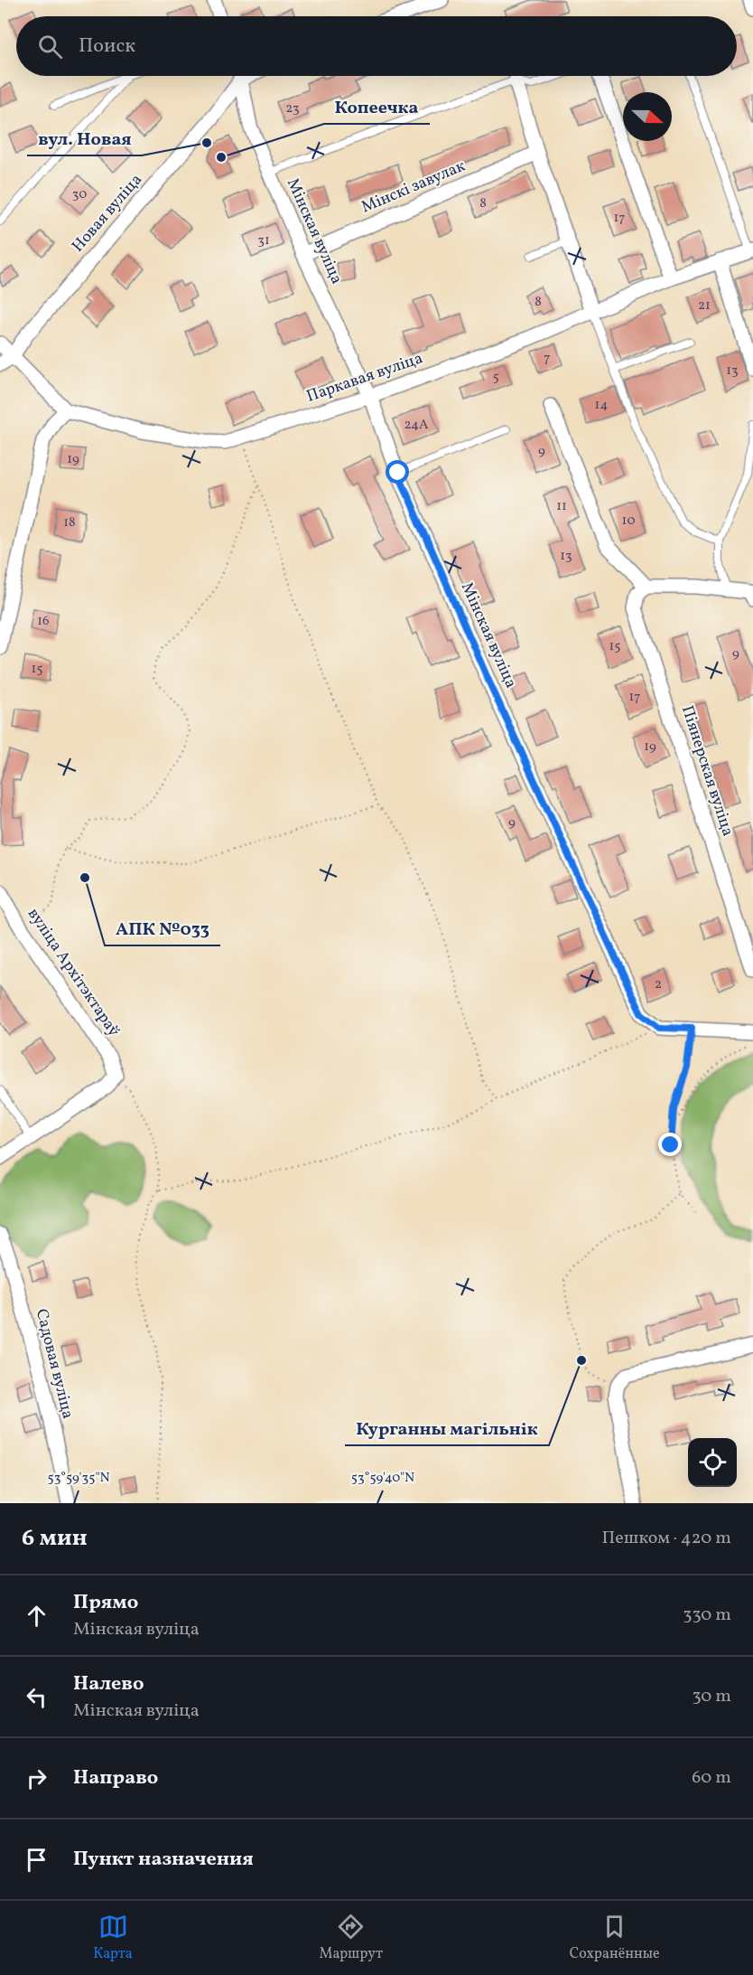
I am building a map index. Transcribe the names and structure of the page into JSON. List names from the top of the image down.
{
  "streets": {
    "street": [
      "Мінскі завулак",
      "Новая вуліца",
      "Мінская вуліца",
      "Паркавая вуліца",
      "Піянерская вуліца",
      "вуліца Архітэктараў",
      "Садовая вуліца"
    ]
  },
  "crossings": [
    ["Мінскі завулак", "Мінская вуліца"],
    ["Новая вуліца", "Паркавая вуліца"],
    ["Мінская вуліца", "Паркавая вуліца"]
  ],
  "places": [
    "вул. Новая",
    "Копеечка",
    "АПК №033",
    "Курганны магільнік"
  ],
  "house_numbers": [
    "23",
    "30",
    "8",
    "17",
    "31",
    "8",
    "21",
    "7",
    "13",
    "5",
    "14",
    "24А",
    "9",
    "19",
    "11",
    "10",
    "18",
    "13",
    "16",
    "15",
    "9",
    "15",
    "17",
    "19",
    "9",
    "2"
  ],
  "north": "right",
  "page": {
    "search": "Поиск",
    "heading": ["6 мин", "Пешком · 420 m"],
    "list": [
      ["Прямо", "Мінская вуліца", "330 m"],
      ["Налево", "Мінская вуліца", "30 m"],
      ["Направо", "60 m"],
      "Пункт назначения"
    ],
    "nav": ["Карта", "Маршрут", "Сохранённые"]
  },
  "coordinates": ["53°59'35\"N", "53°59'40\"N"]
}
